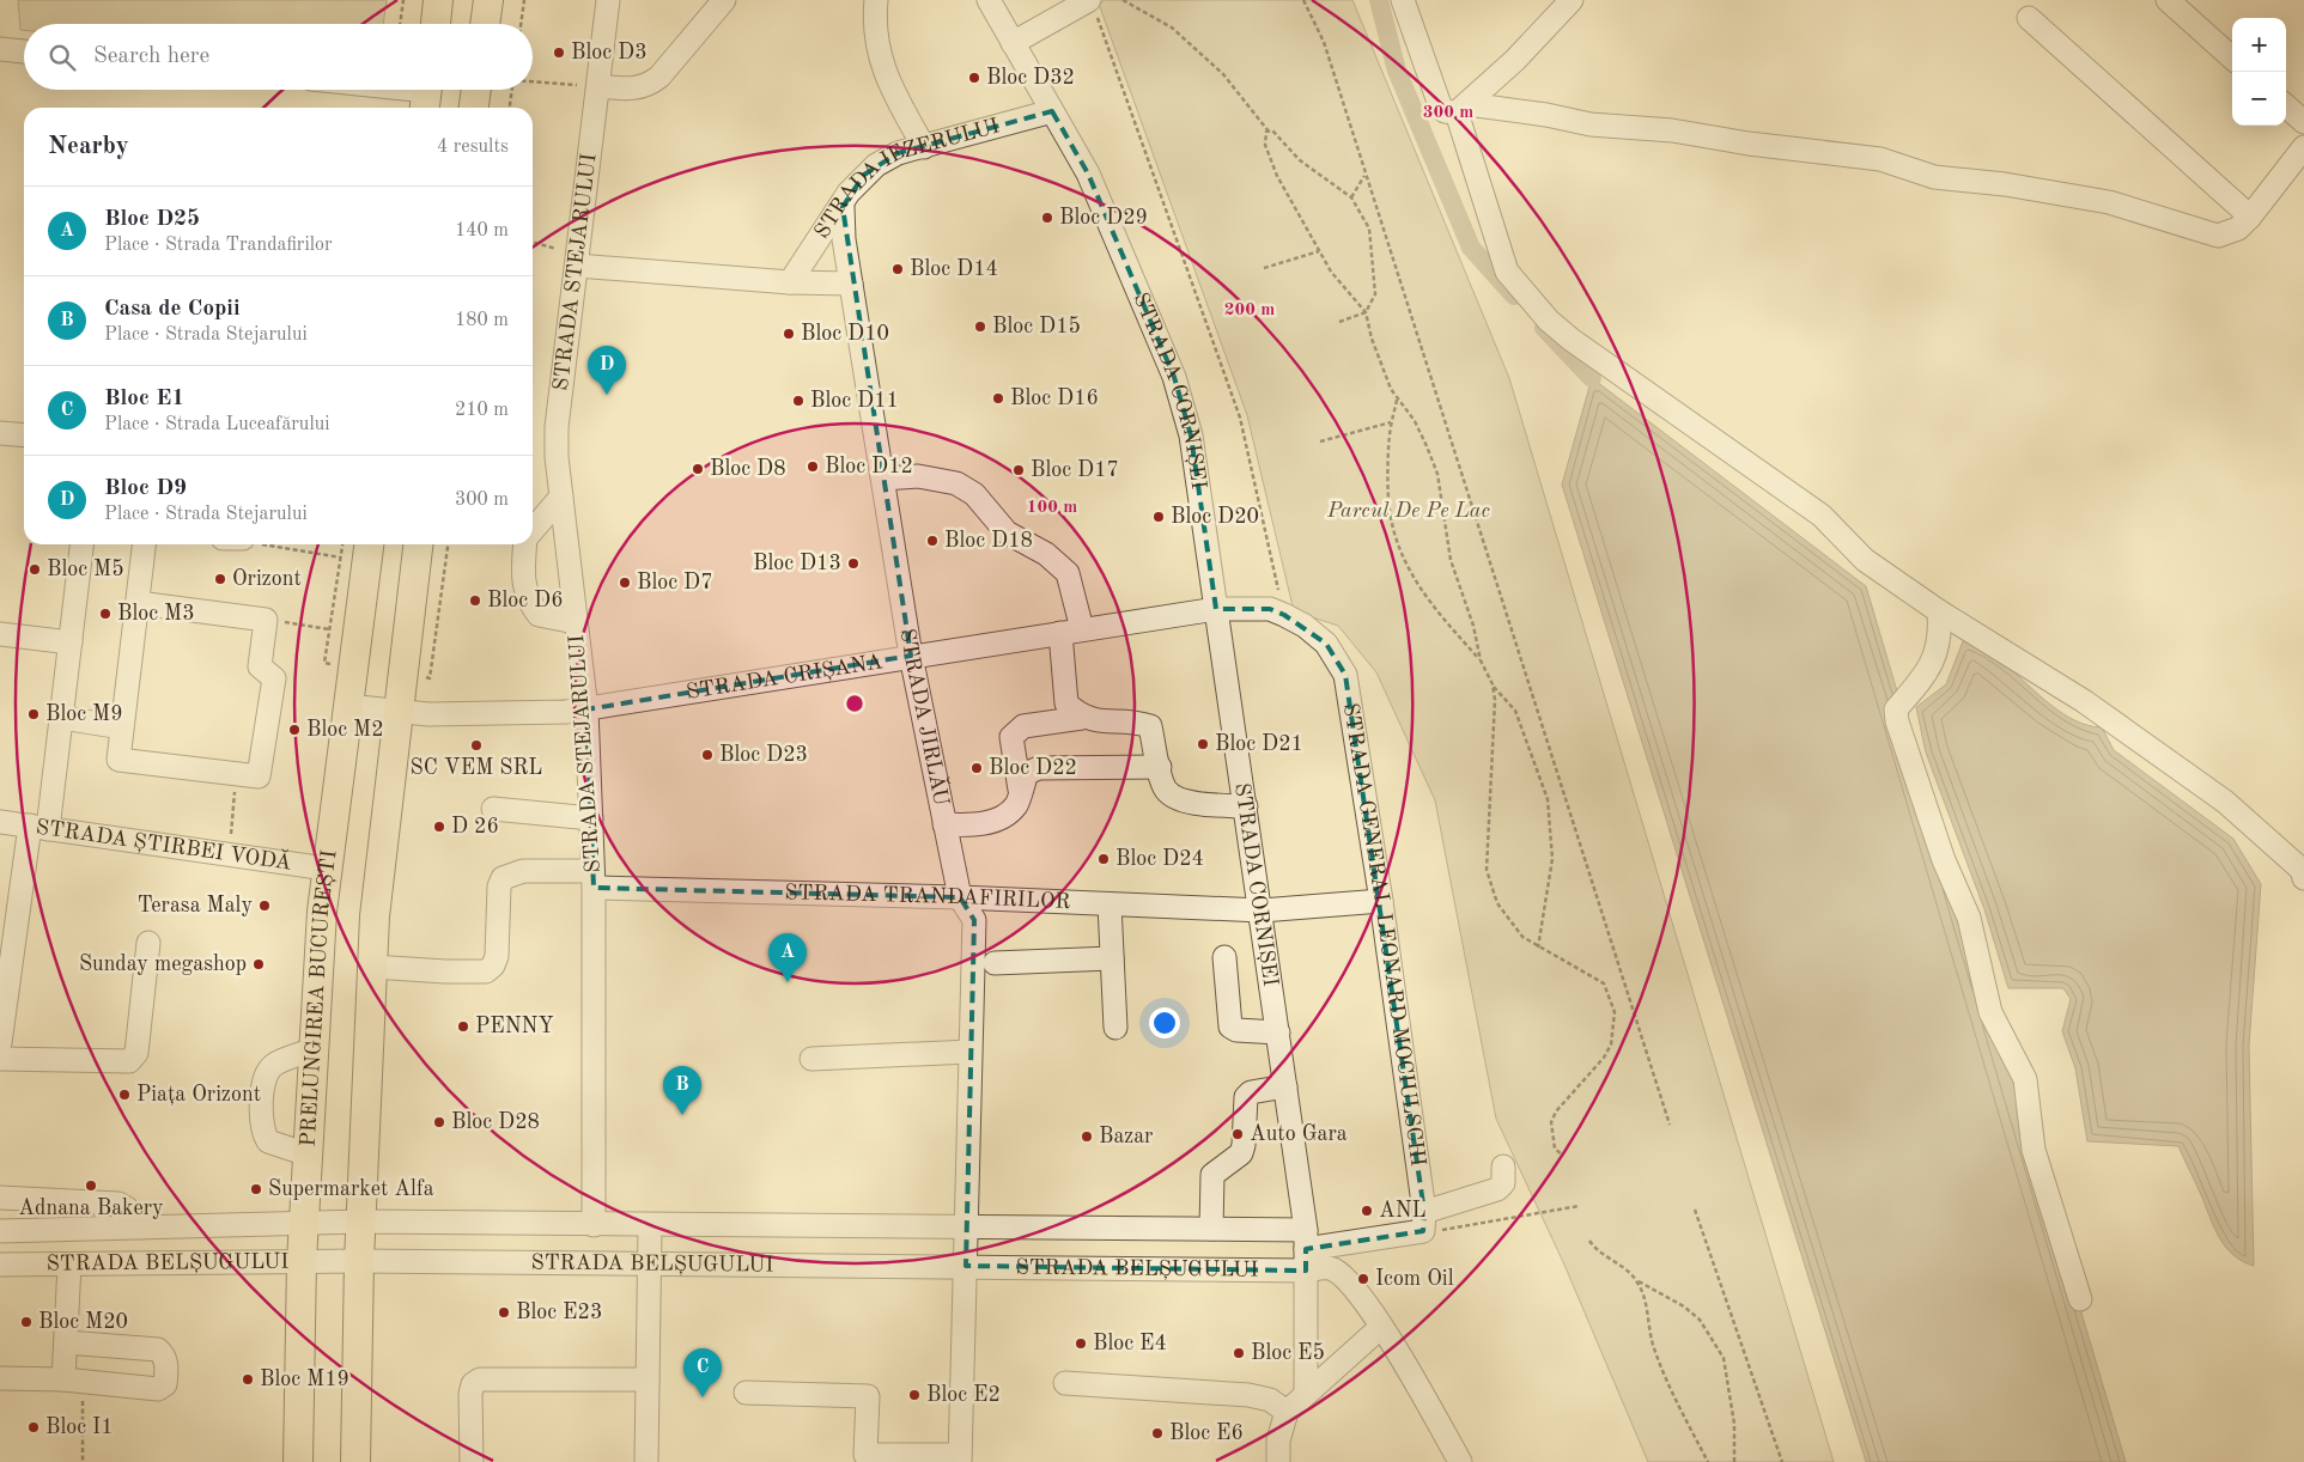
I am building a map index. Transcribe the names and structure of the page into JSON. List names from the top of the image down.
{
  "streets": {
    "main road": ["PRELUNGIREA BUCUREȘTI"],
    "street": [
      "STRADA IEZERULUI",
      "STRADA STEJARULUI",
      "STRADA CORNIȘEI",
      "STRADA CRIȘANA",
      "STRADA JIRLĂU",
      "STRADA ȘTIRBEI VODĂ",
      "STRADA TRANDAFIRILOR",
      "STRADA GENERAL LEONARD MOCIULSCHI",
      "STRADA BELȘUGULUI"
    ]
  },
  "crossings": [
    ["STRADA IEZERULUI", "STRADA STEJARULUI"],
    ["STRADA IEZERULUI", "STRADA CORNIȘEI"],
    ["STRADA IEZERULUI", "STRADA JIRLĂU"],
    ["STRADA STEJARULUI", "STRADA CRIȘANA"],
    ["STRADA STEJARULUI", "STRADA TRANDAFIRILOR"],
    ["STRADA STEJARULUI", "STRADA BELȘUGULUI"],
    ["STRADA CORNIȘEI", "STRADA CRIȘANA"],
    ["STRADA CORNIȘEI", "STRADA TRANDAFIRILOR"],
    ["STRADA CORNIȘEI", "STRADA GENERAL LEONARD MOCIULSCHI"],
    ["STRADA CORNIȘEI", "STRADA BELȘUGULUI"],
    ["STRADA CRIȘANA", "STRADA JIRLĂU"],
    ["STRADA CRIȘANA", "STRADA GENERAL LEONARD MOCIULSCHI"],
    ["STRADA CRIȘANA", "PRELUNGIREA BUCUREȘTI"],
    ["STRADA JIRLĂU", "STRADA TRANDAFIRILOR"],
    ["STRADA JIRLĂU", "STRADA BELȘUGULUI"],
    ["STRADA ȘTIRBEI VODĂ", "PRELUNGIREA BUCUREȘTI"],
    ["STRADA TRANDAFIRILOR", "STRADA GENERAL LEONARD MOCIULSCHI"],
    ["PRELUNGIREA BUCUREȘTI", "STRADA BELȘUGULUI"]
  ],
  "parks": ["Parcul De Pe Lac"],
  "places": [
    "Bloc D3",
    "Bloc D32",
    "Bloc D29",
    "Bloc D14",
    "Bloc D15",
    "Bloc D10",
    "Bloc D16",
    "Bloc D11",
    "Bloc D12",
    "Bloc D8",
    "Bloc D17",
    "Bloc D20",
    "Bloc D18",
    "Bloc D13",
    "Bloc M5",
    "Orizont",
    "Bloc D7",
    "Bloc D6",
    "Bloc M3",
    "Bloc M9",
    "Bloc M2",
    "Bloc D21",
    "SC VEM SRL",
    "Bloc D23",
    "Bloc D22",
    "D 26",
    "Bloc D24",
    "Terasa Maly",
    "Sunday megashop",
    "PENNY",
    "Piața Orizont",
    "Bloc D28",
    "Auto Gara",
    "Bazar",
    "Adnana Bakery",
    "Supermarket Alfa",
    "ANL",
    "Icom Oil",
    "Bloc E23",
    "Bloc M20",
    "Bloc E4",
    "Bloc E5",
    "Bloc M19",
    "Bloc E2",
    "Bloc I1",
    "Bloc E6"
  ],
  "page": {
    "map_buttons": ["+", "−"],
    "search": "Search here",
    "heading": ["Nearby", "4 results"],
    "list": [
      {
        "mark": "A",
        "name": "Bloc D25",
        "note": "Place · Strada Trandafirilor",
        "value": "140 m"
      },
      {
        "mark": "B",
        "name": "Casa de Copii",
        "note": "Place · Strada Stejarului",
        "value": "180 m"
      },
      {
        "mark": "C",
        "name": "Bloc E1",
        "note": "Place · Strada Luceafărului",
        "value": "210 m"
      },
      {
        "mark": "D",
        "name": "Bloc D9",
        "note": "Place · Strada Stejarului",
        "value": "300 m"
      }
    ],
    "pins": [
      "D",
      "A",
      "B",
      "C"
    ]
  },
  "rings": ["300 m", "200 m", "100 m"]
}
